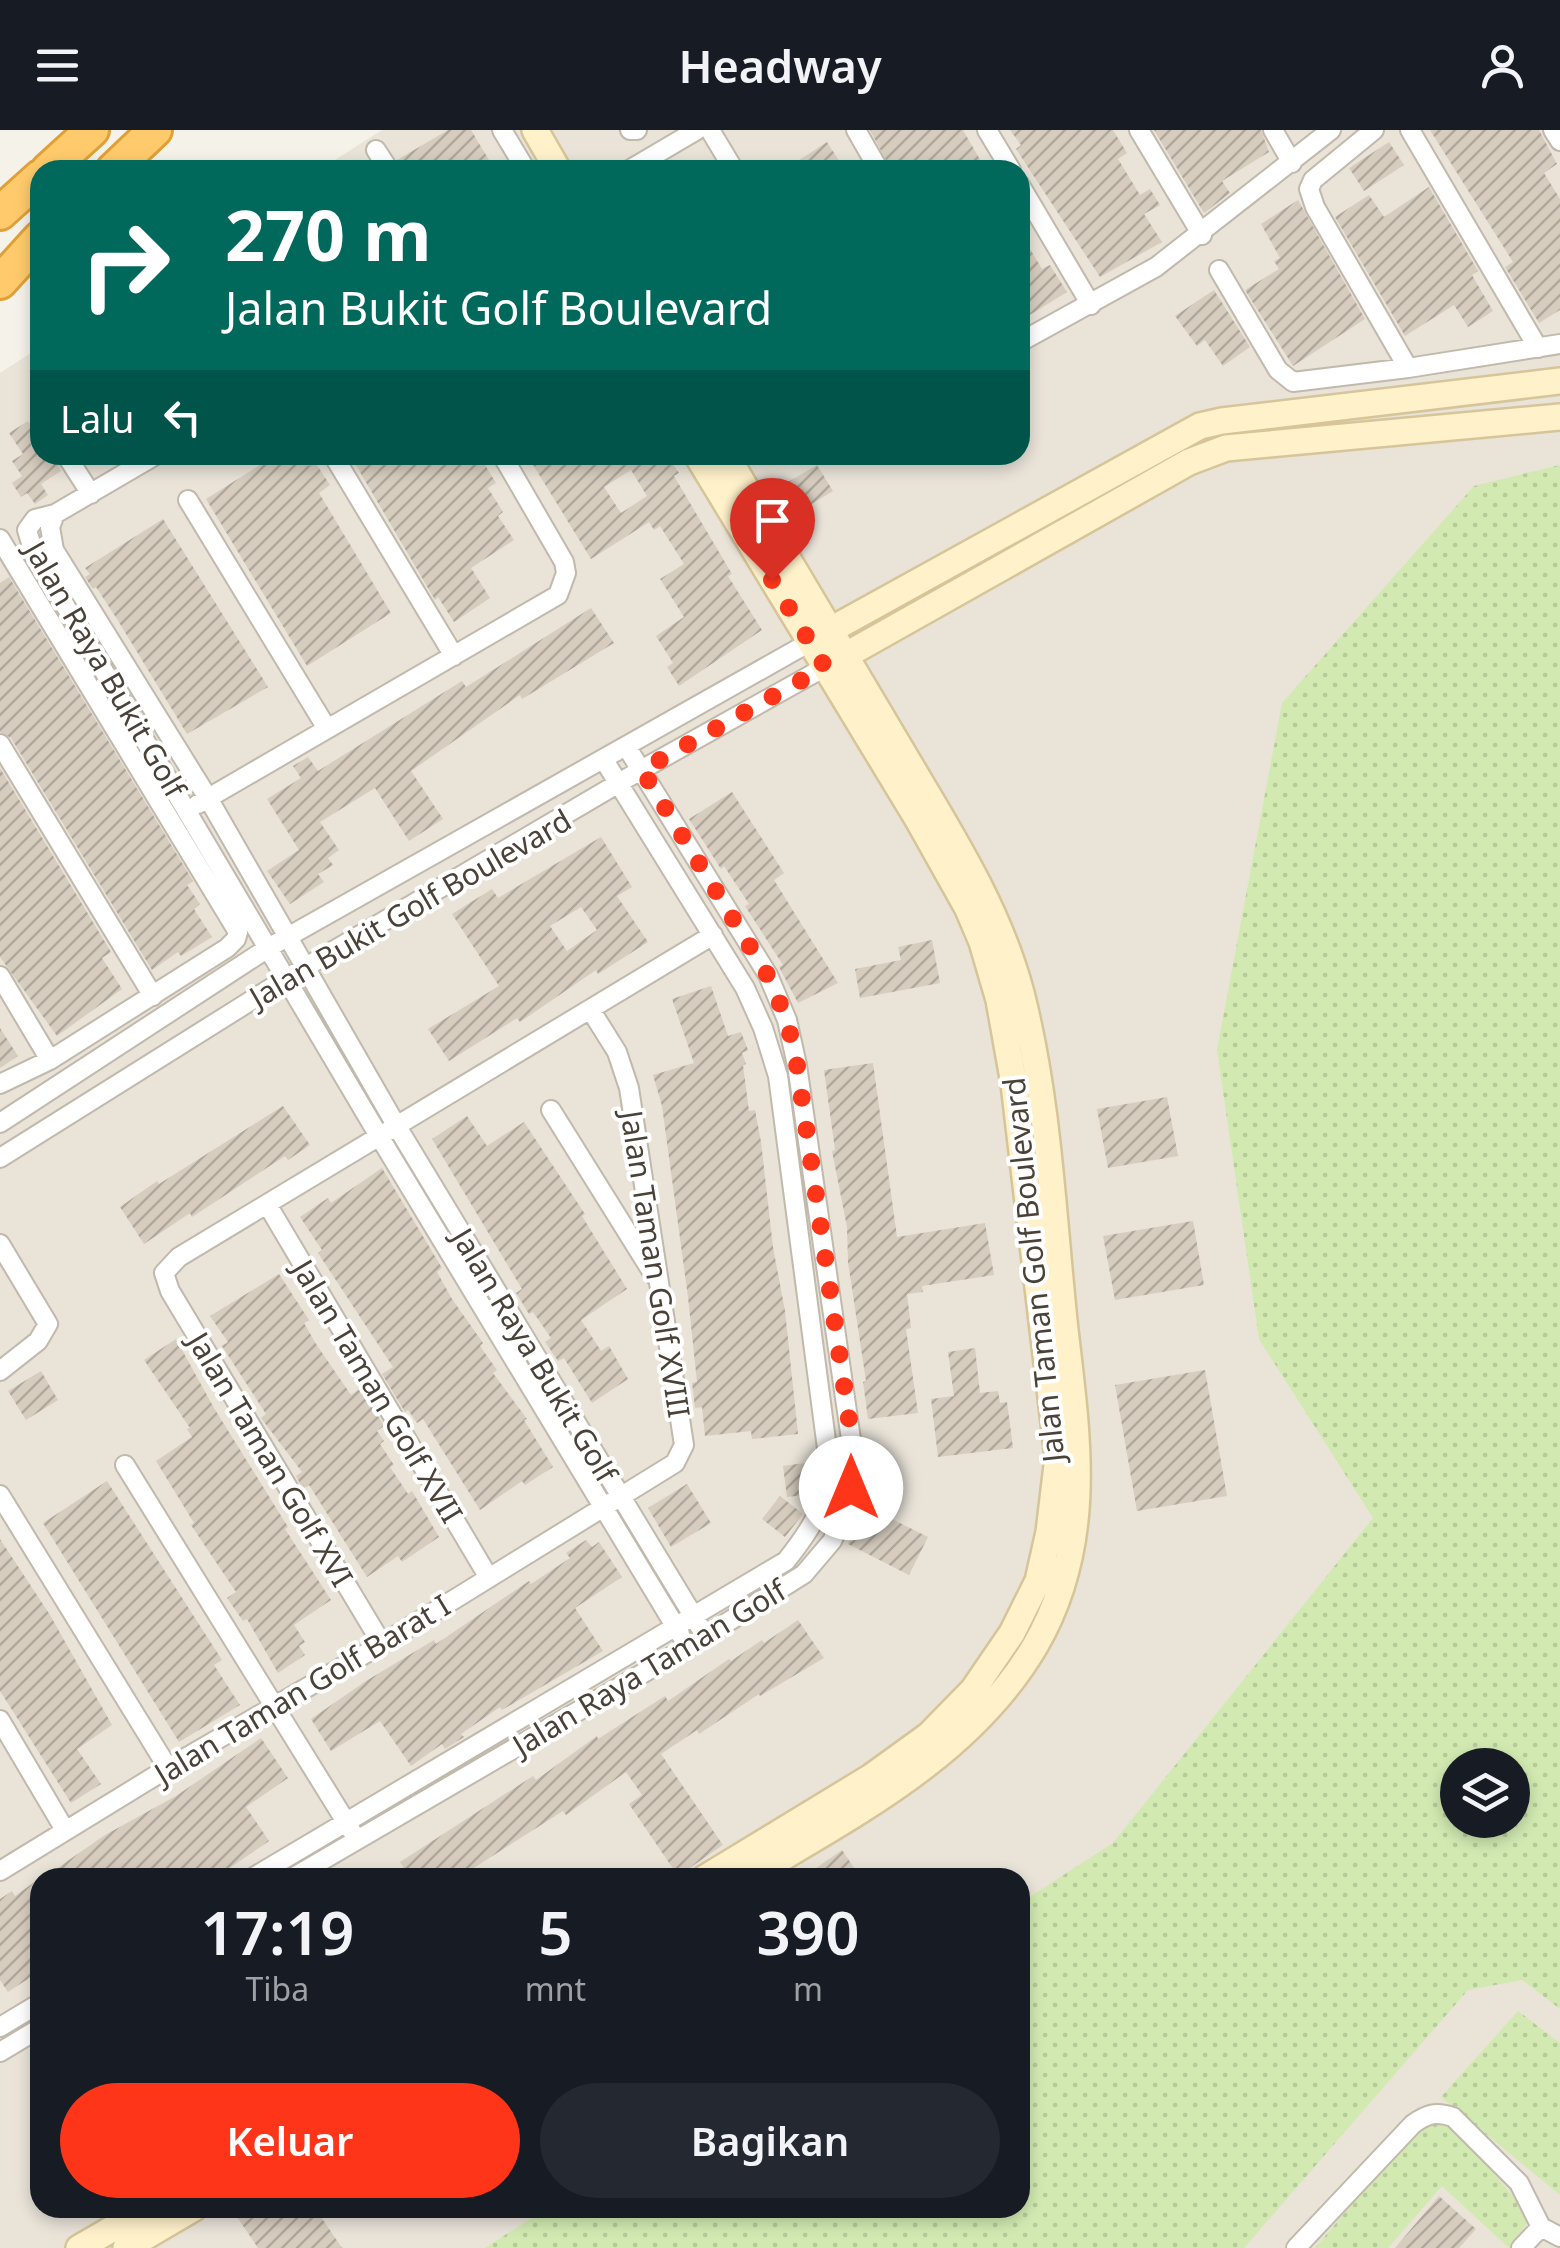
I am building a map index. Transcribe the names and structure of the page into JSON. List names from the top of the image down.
{
  "streets": {
    "street": [
      "Jalan Raya Bukit Golf",
      "Jalan Bukit Golf Boulevard",
      "Jalan Taman Golf XVIII",
      "Jalan Taman Golf Boulevard",
      "Jalan Taman Golf XVII",
      "Jalan Taman Golf XVI",
      "Jalan Raya Taman Golf",
      "Jalan Taman Golf Barat I"
    ]
  },
  "crossings": [
    ["Jalan Raya Bukit Golf", "Jalan Bukit Golf Boulevard"],
    ["Jalan Raya Bukit Golf", "Jalan Taman Golf XVIII"],
    ["Jalan Raya Bukit Golf", "Jalan Raya Taman Golf"],
    ["Jalan Raya Bukit Golf", "Jalan Taman Golf Barat I"],
    ["Jalan Bukit Golf Boulevard", "Jalan Taman Golf Boulevard"],
    ["Jalan Bukit Golf Boulevard", "Jalan Raya Taman Golf"],
    ["Jalan Taman Golf XVIII", "Jalan Taman Golf Barat I"],
    ["Jalan Taman Golf XVII", "Jalan Taman Golf XVI"],
    ["Jalan Taman Golf XVII", "Jalan Taman Golf Barat I"],
    ["Jalan Taman Golf XVI", "Jalan Taman Golf Barat I"]
  ],
  "page": {
    "header": "Headway",
    "turn": ["270 m", "Jalan Bukit Golf Boulevard"],
    "then": "Lalu",
    "eta": [
      "17:19",
      "Tiba",
      "5",
      "mnt",
      "390",
      "m"
    ],
    "buttons": ["Keluar", "Bagikan"]
  }
}
